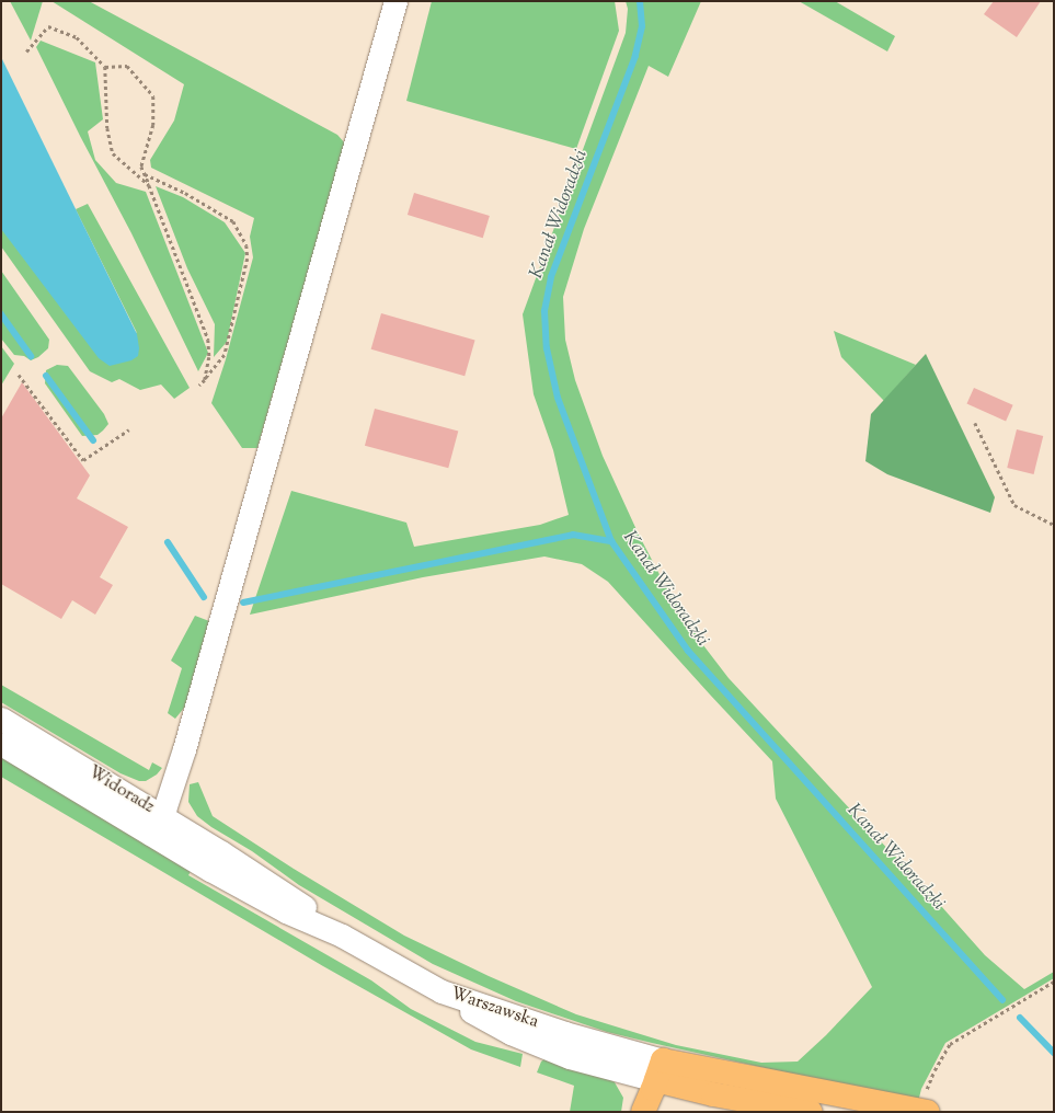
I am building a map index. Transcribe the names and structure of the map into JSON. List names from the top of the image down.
{
  "streets": {
    "main road": ["Warszawska"],
    "street": ["Widoradz"]
  },
  "crossings": [
    ["Widoradz", "Warszawska"]
  ],
  "water": ["Kanał Widoradzki"]
}
